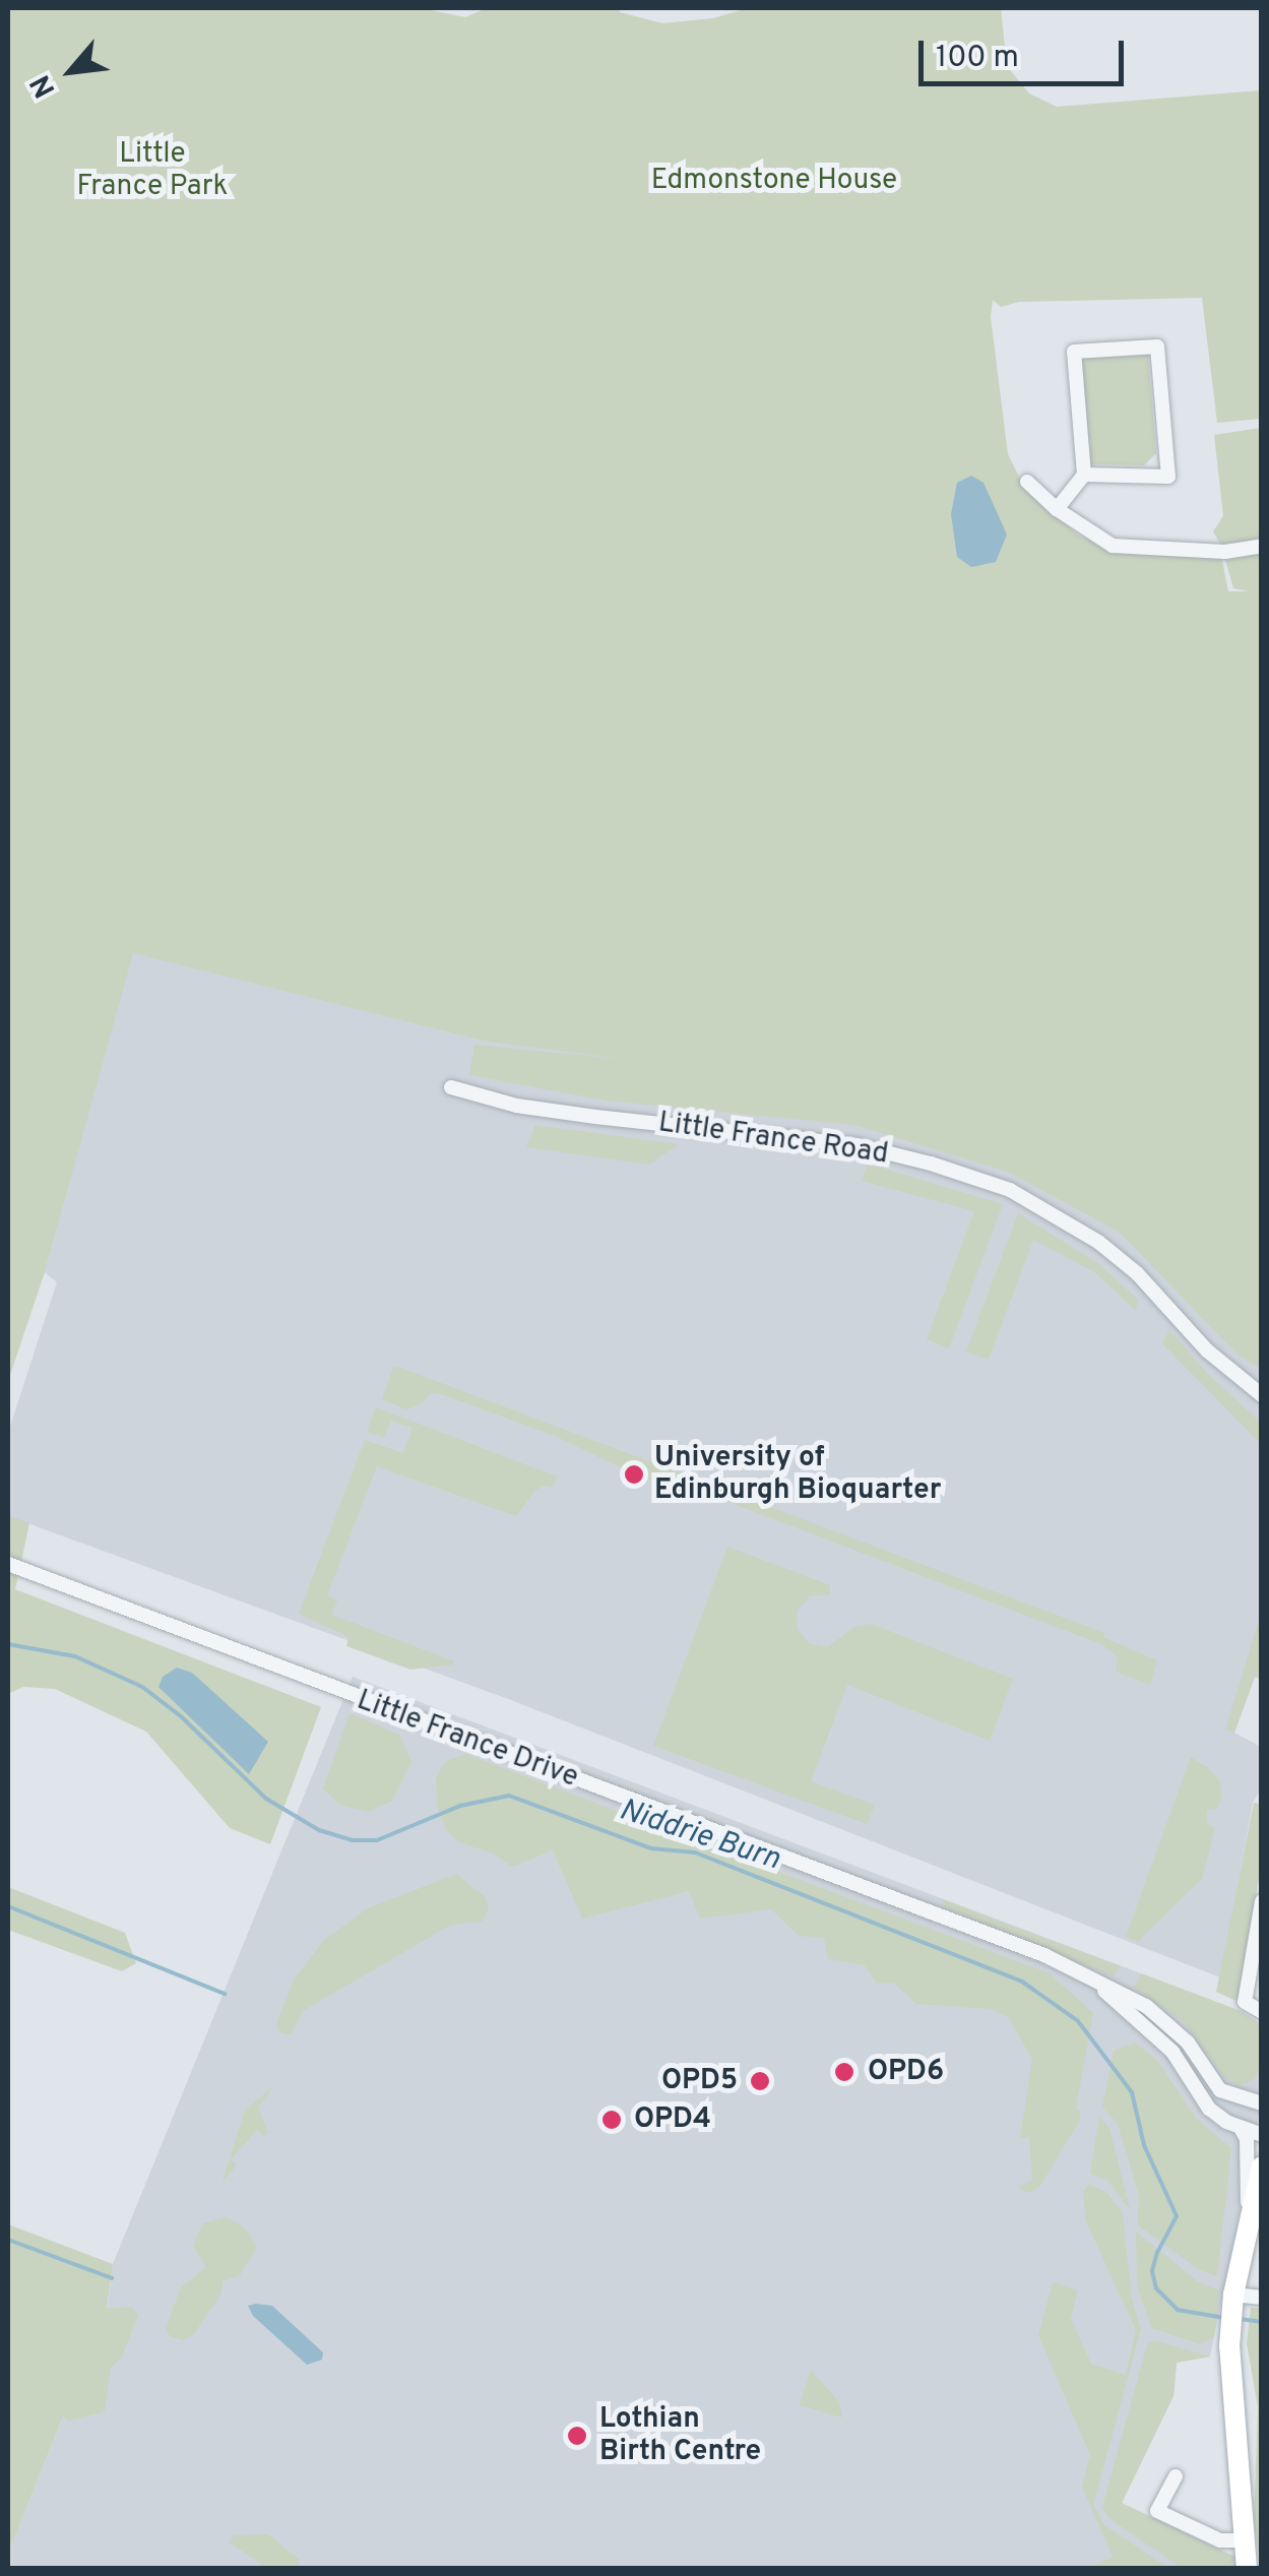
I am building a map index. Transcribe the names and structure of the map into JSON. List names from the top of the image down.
{
  "streets": {
    "street": ["Little France Road", "Little France Drive"]
  },
  "water": ["Niddrie Burn"],
  "parks": ["Little France Park", "Edmonstone House"],
  "places": [
    "University of Edinburgh Bioquarter",
    "OPD6",
    "OPD5",
    "OPD4",
    "Lothian Birth Centre"
  ],
  "scale_bar": "100 m",
  "north": "bottom left"
}
